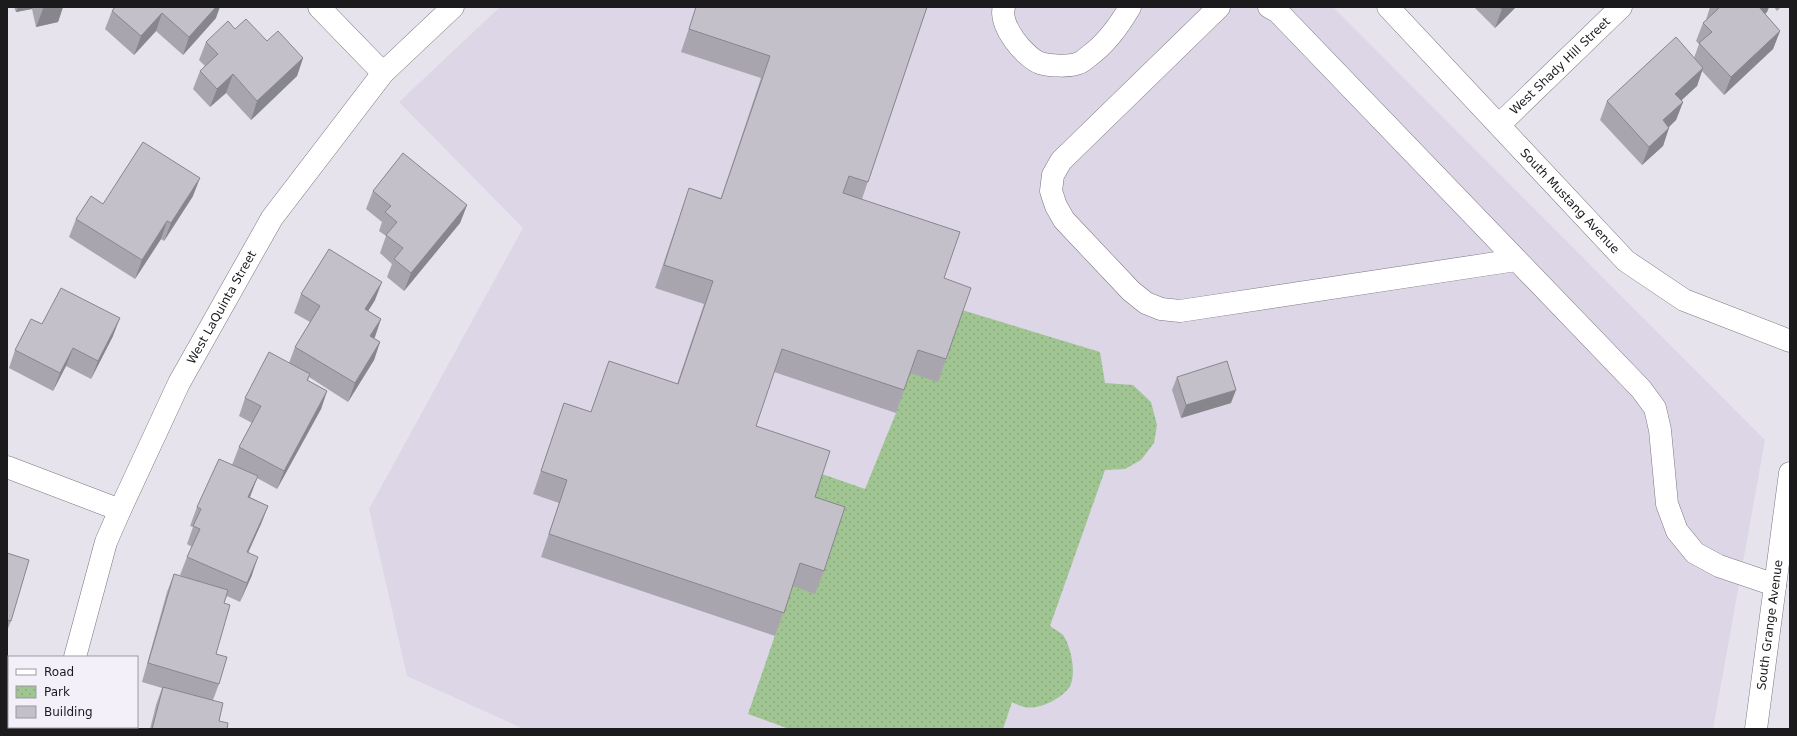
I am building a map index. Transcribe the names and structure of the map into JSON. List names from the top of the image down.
{
  "streets": {
    "street": [
      "West Shady Hill Street",
      "South Mustang Avenue",
      "West LaQuinta Street",
      "South Grange Avenue"
    ]
  },
  "crossings": [
    ["West Shady Hill Street", "South Mustang Avenue"]
  ],
  "legend": ["Road", "Park", "Building"]
}
